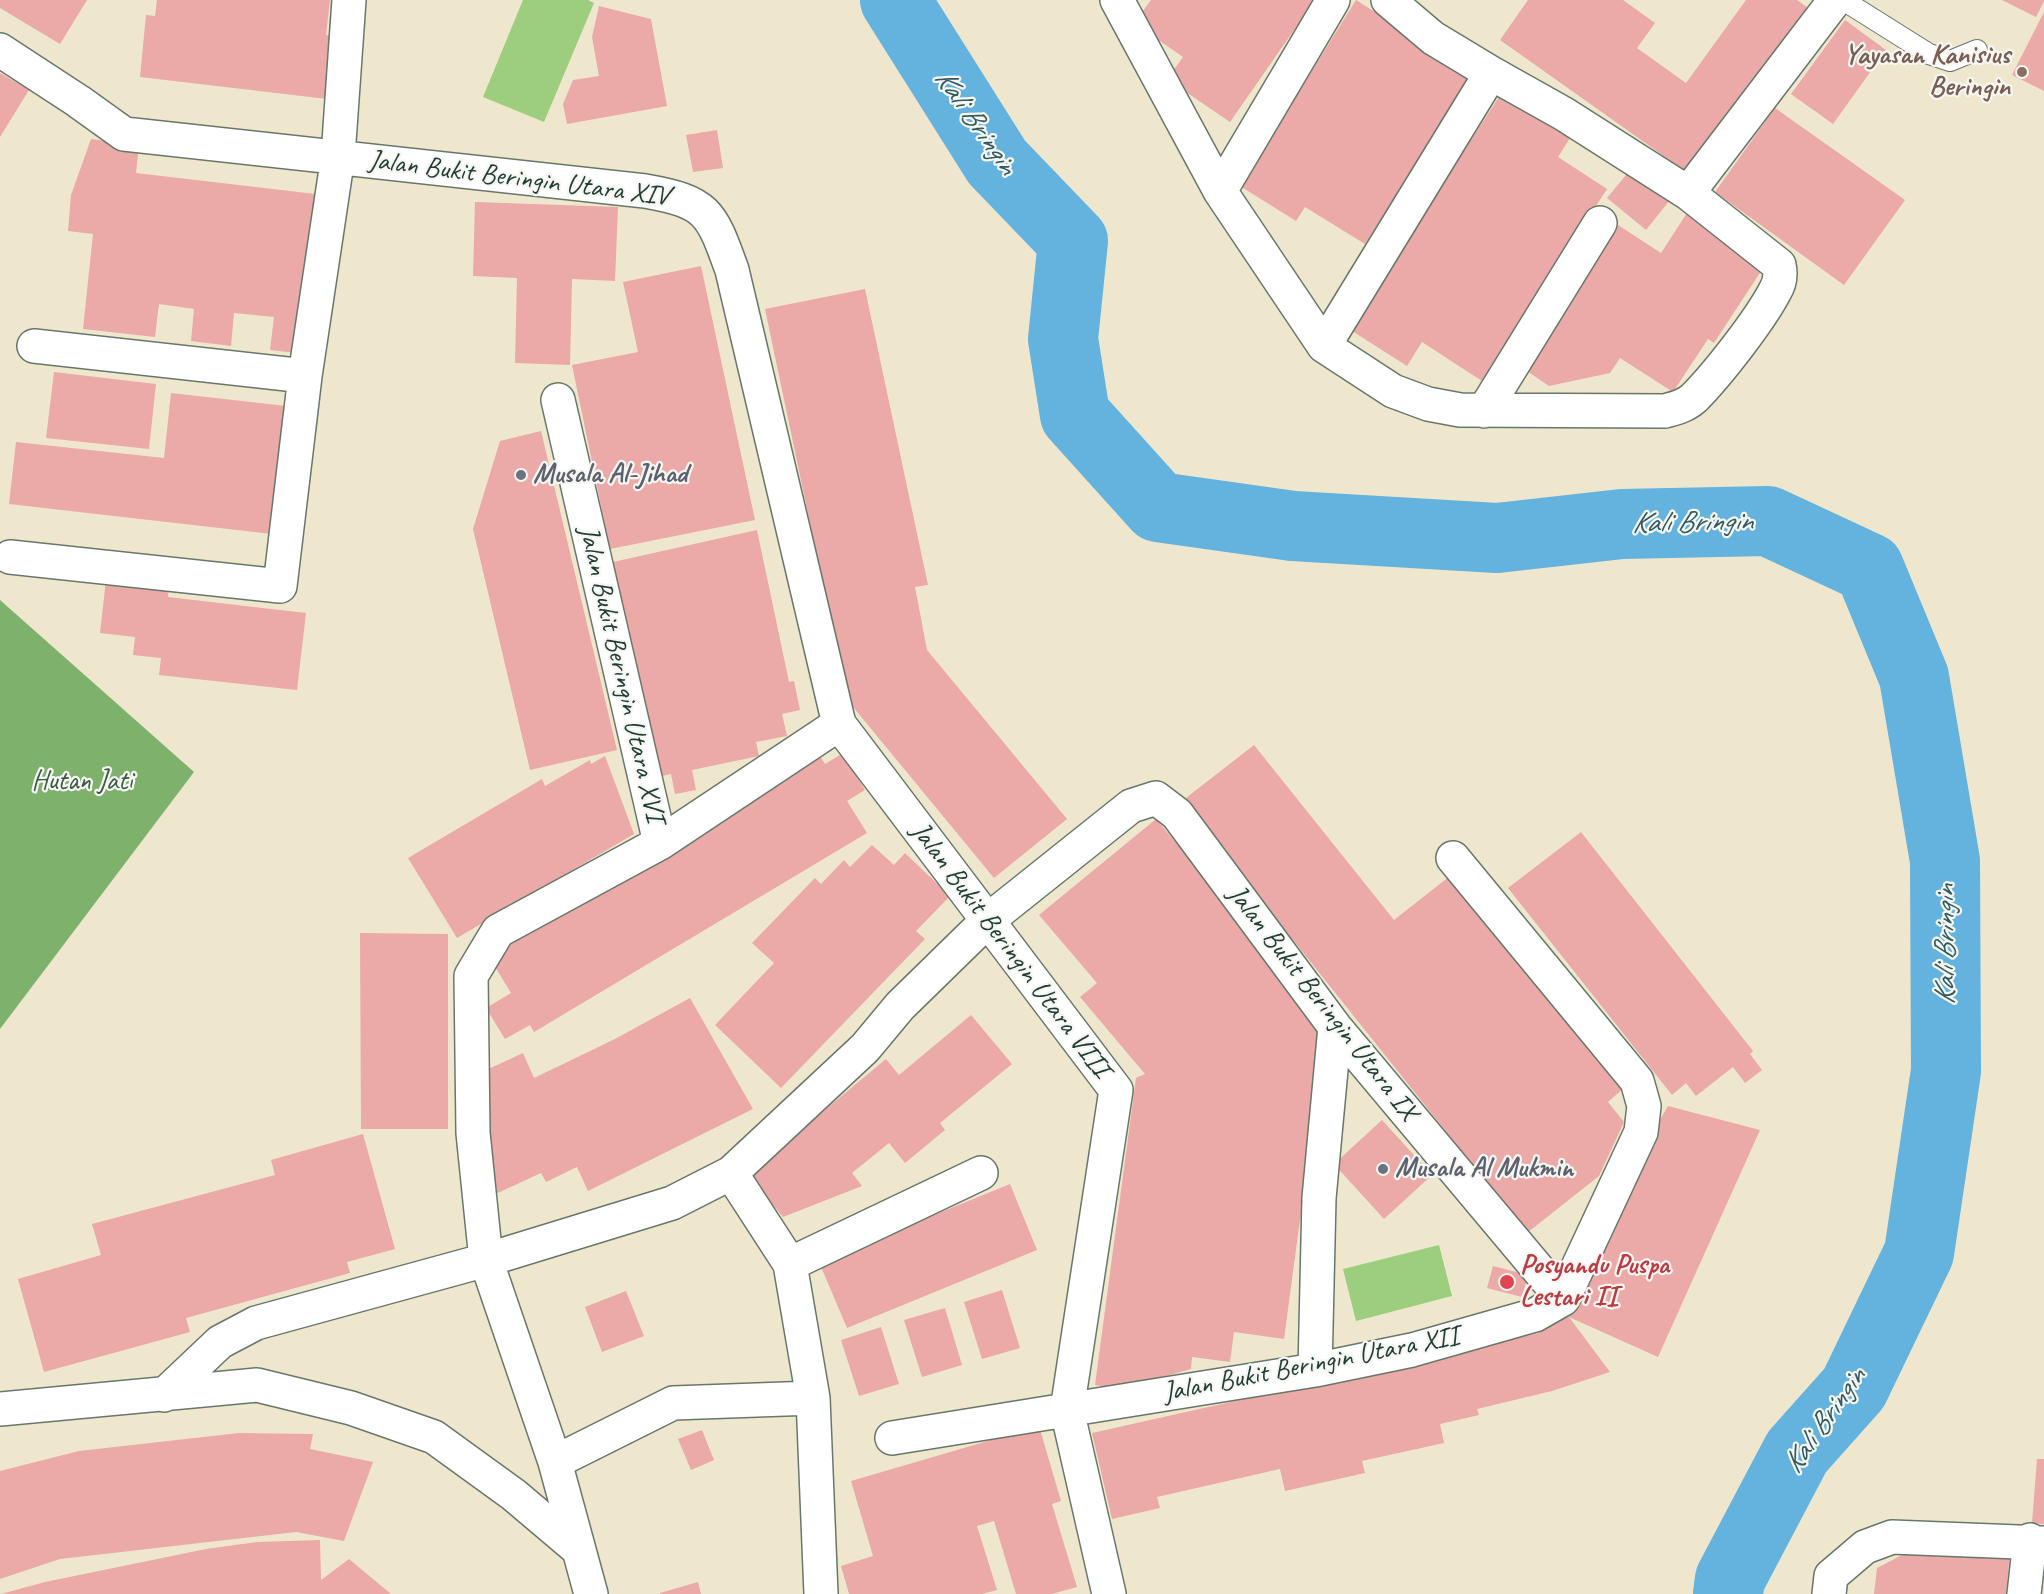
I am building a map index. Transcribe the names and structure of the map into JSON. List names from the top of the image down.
{
  "streets": {
    "street": [
      "Jalan Bukit Beringin Utara XIV",
      "Jalan Bukit Beringin Utara XVI",
      "Jalan Bukit Beringin Utara VIII",
      "Jalan Bukit Beringin Utara IX",
      "Jalan Bukit Beringin Utara XII"
    ]
  },
  "crossings": [
    ["Jalan Bukit Beringin Utara XIV", "Jalan Bukit Beringin Utara VIII"],
    ["Jalan Bukit Beringin Utara VIII", "Jalan Bukit Beringin Utara IX"],
    ["Jalan Bukit Beringin Utara VIII", "Jalan Bukit Beringin Utara XII"],
    ["Jalan Bukit Beringin Utara IX", "Jalan Bukit Beringin Utara XII"]
  ],
  "water": ["Kali Bringin"],
  "parks": ["Hutan Jati"],
  "places": [
    "Yayasan Kanisius Beringin",
    "Musala Al-Jihad",
    "Musala Al Mukmin",
    "Posyandu Puspa Lestari II"
  ]
}
